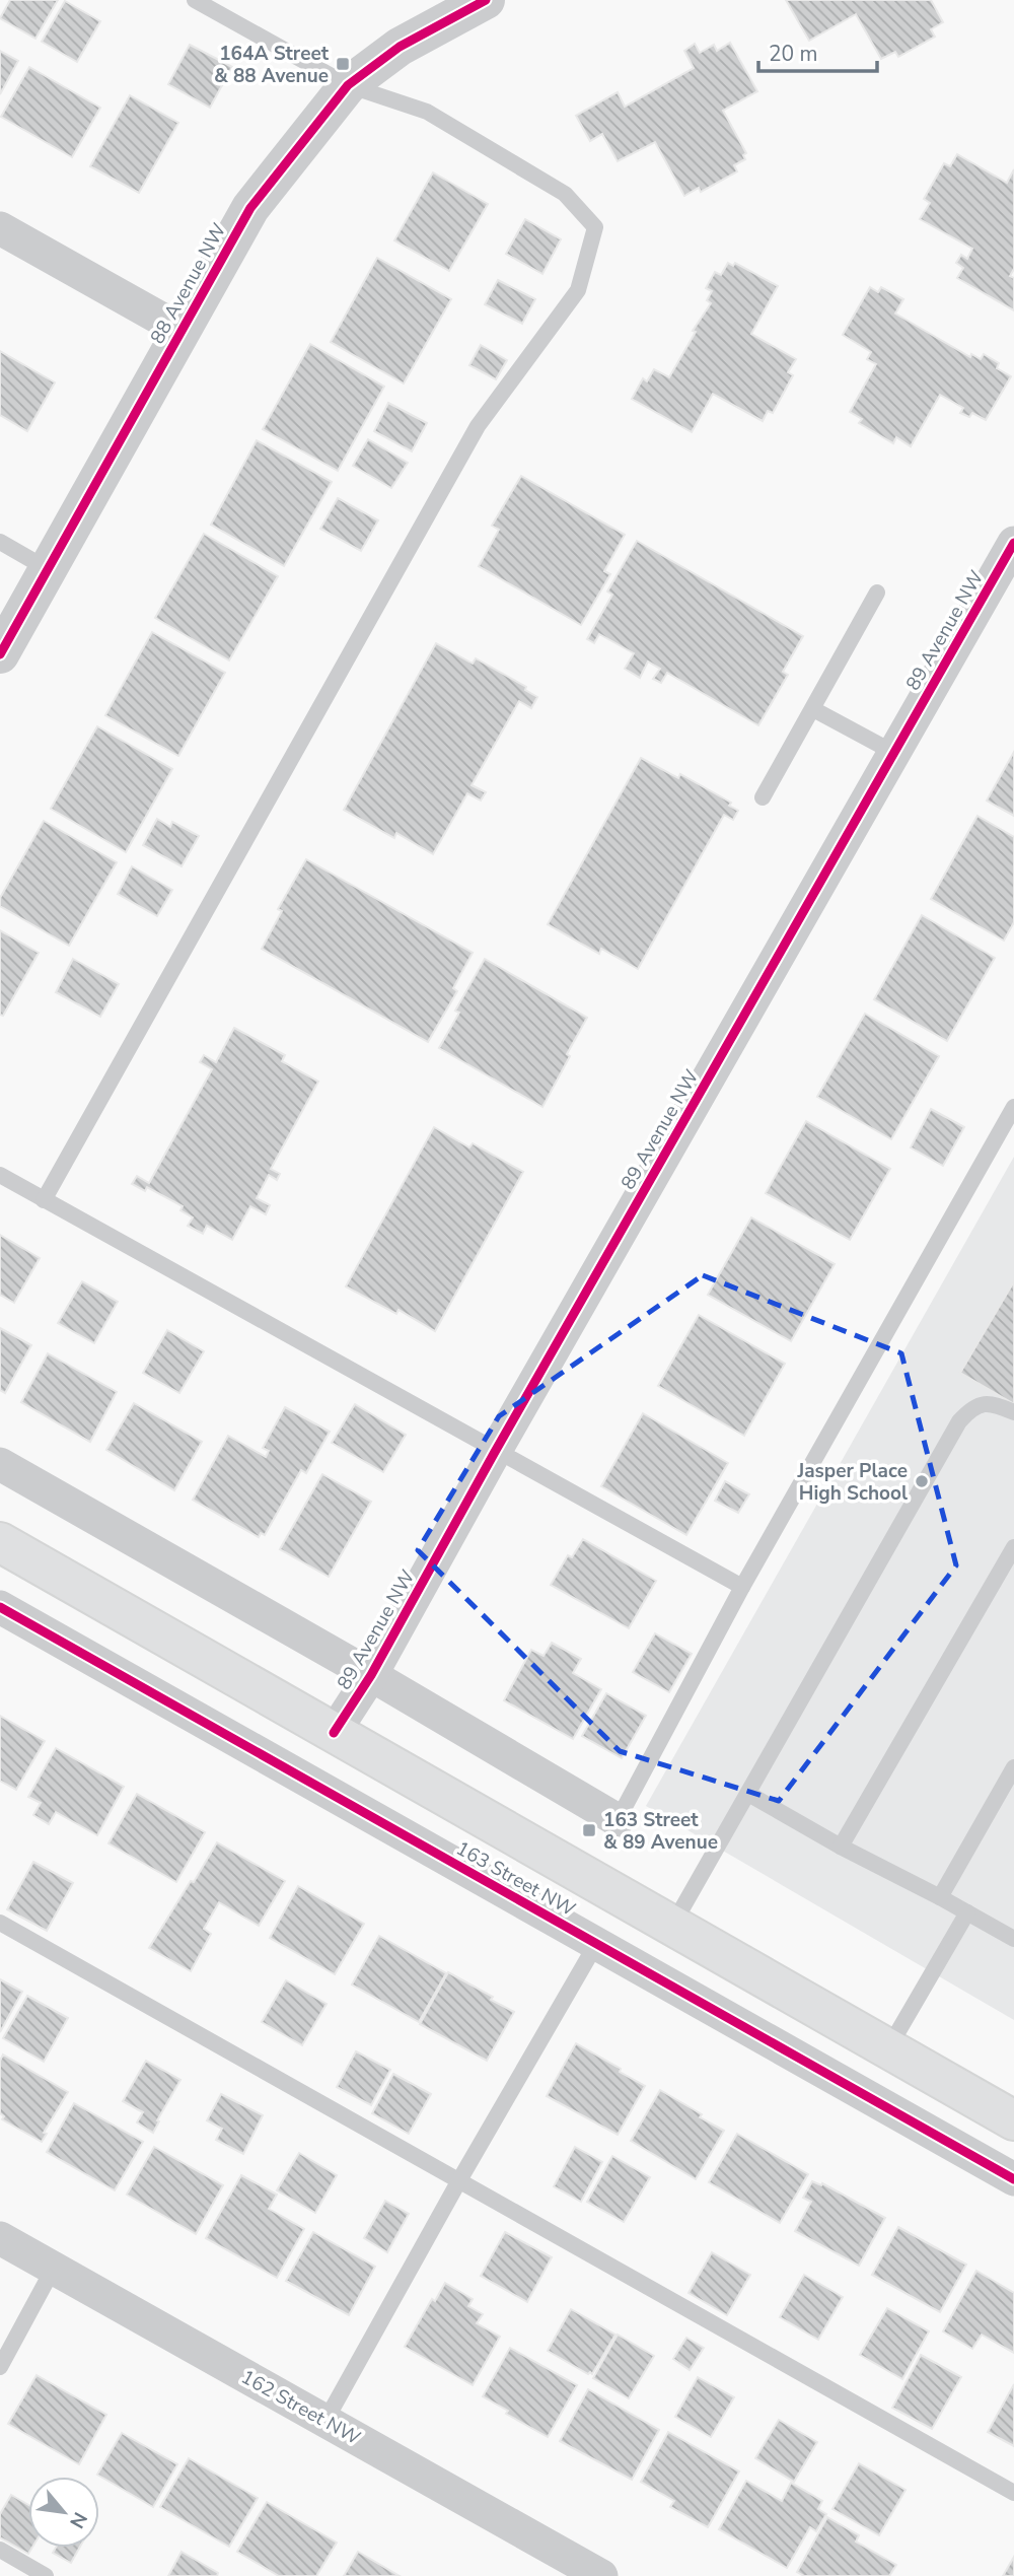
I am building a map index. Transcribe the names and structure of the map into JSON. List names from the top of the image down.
{
  "streets": {
    "main road": ["163 Street NW"],
    "street": ["88 Avenue NW", "89 Avenue NW", "162 Street NW"]
  },
  "crossings": [
    ["89 Avenue NW", "163 Street NW"]
  ],
  "places": {
    "transit": ["164A Street & 88 Avenue", "163 Street & 89 Avenue"],
    "other": ["Jasper Place High School"]
  },
  "scale_bar": "20 m",
  "north": "bottom right"
}
